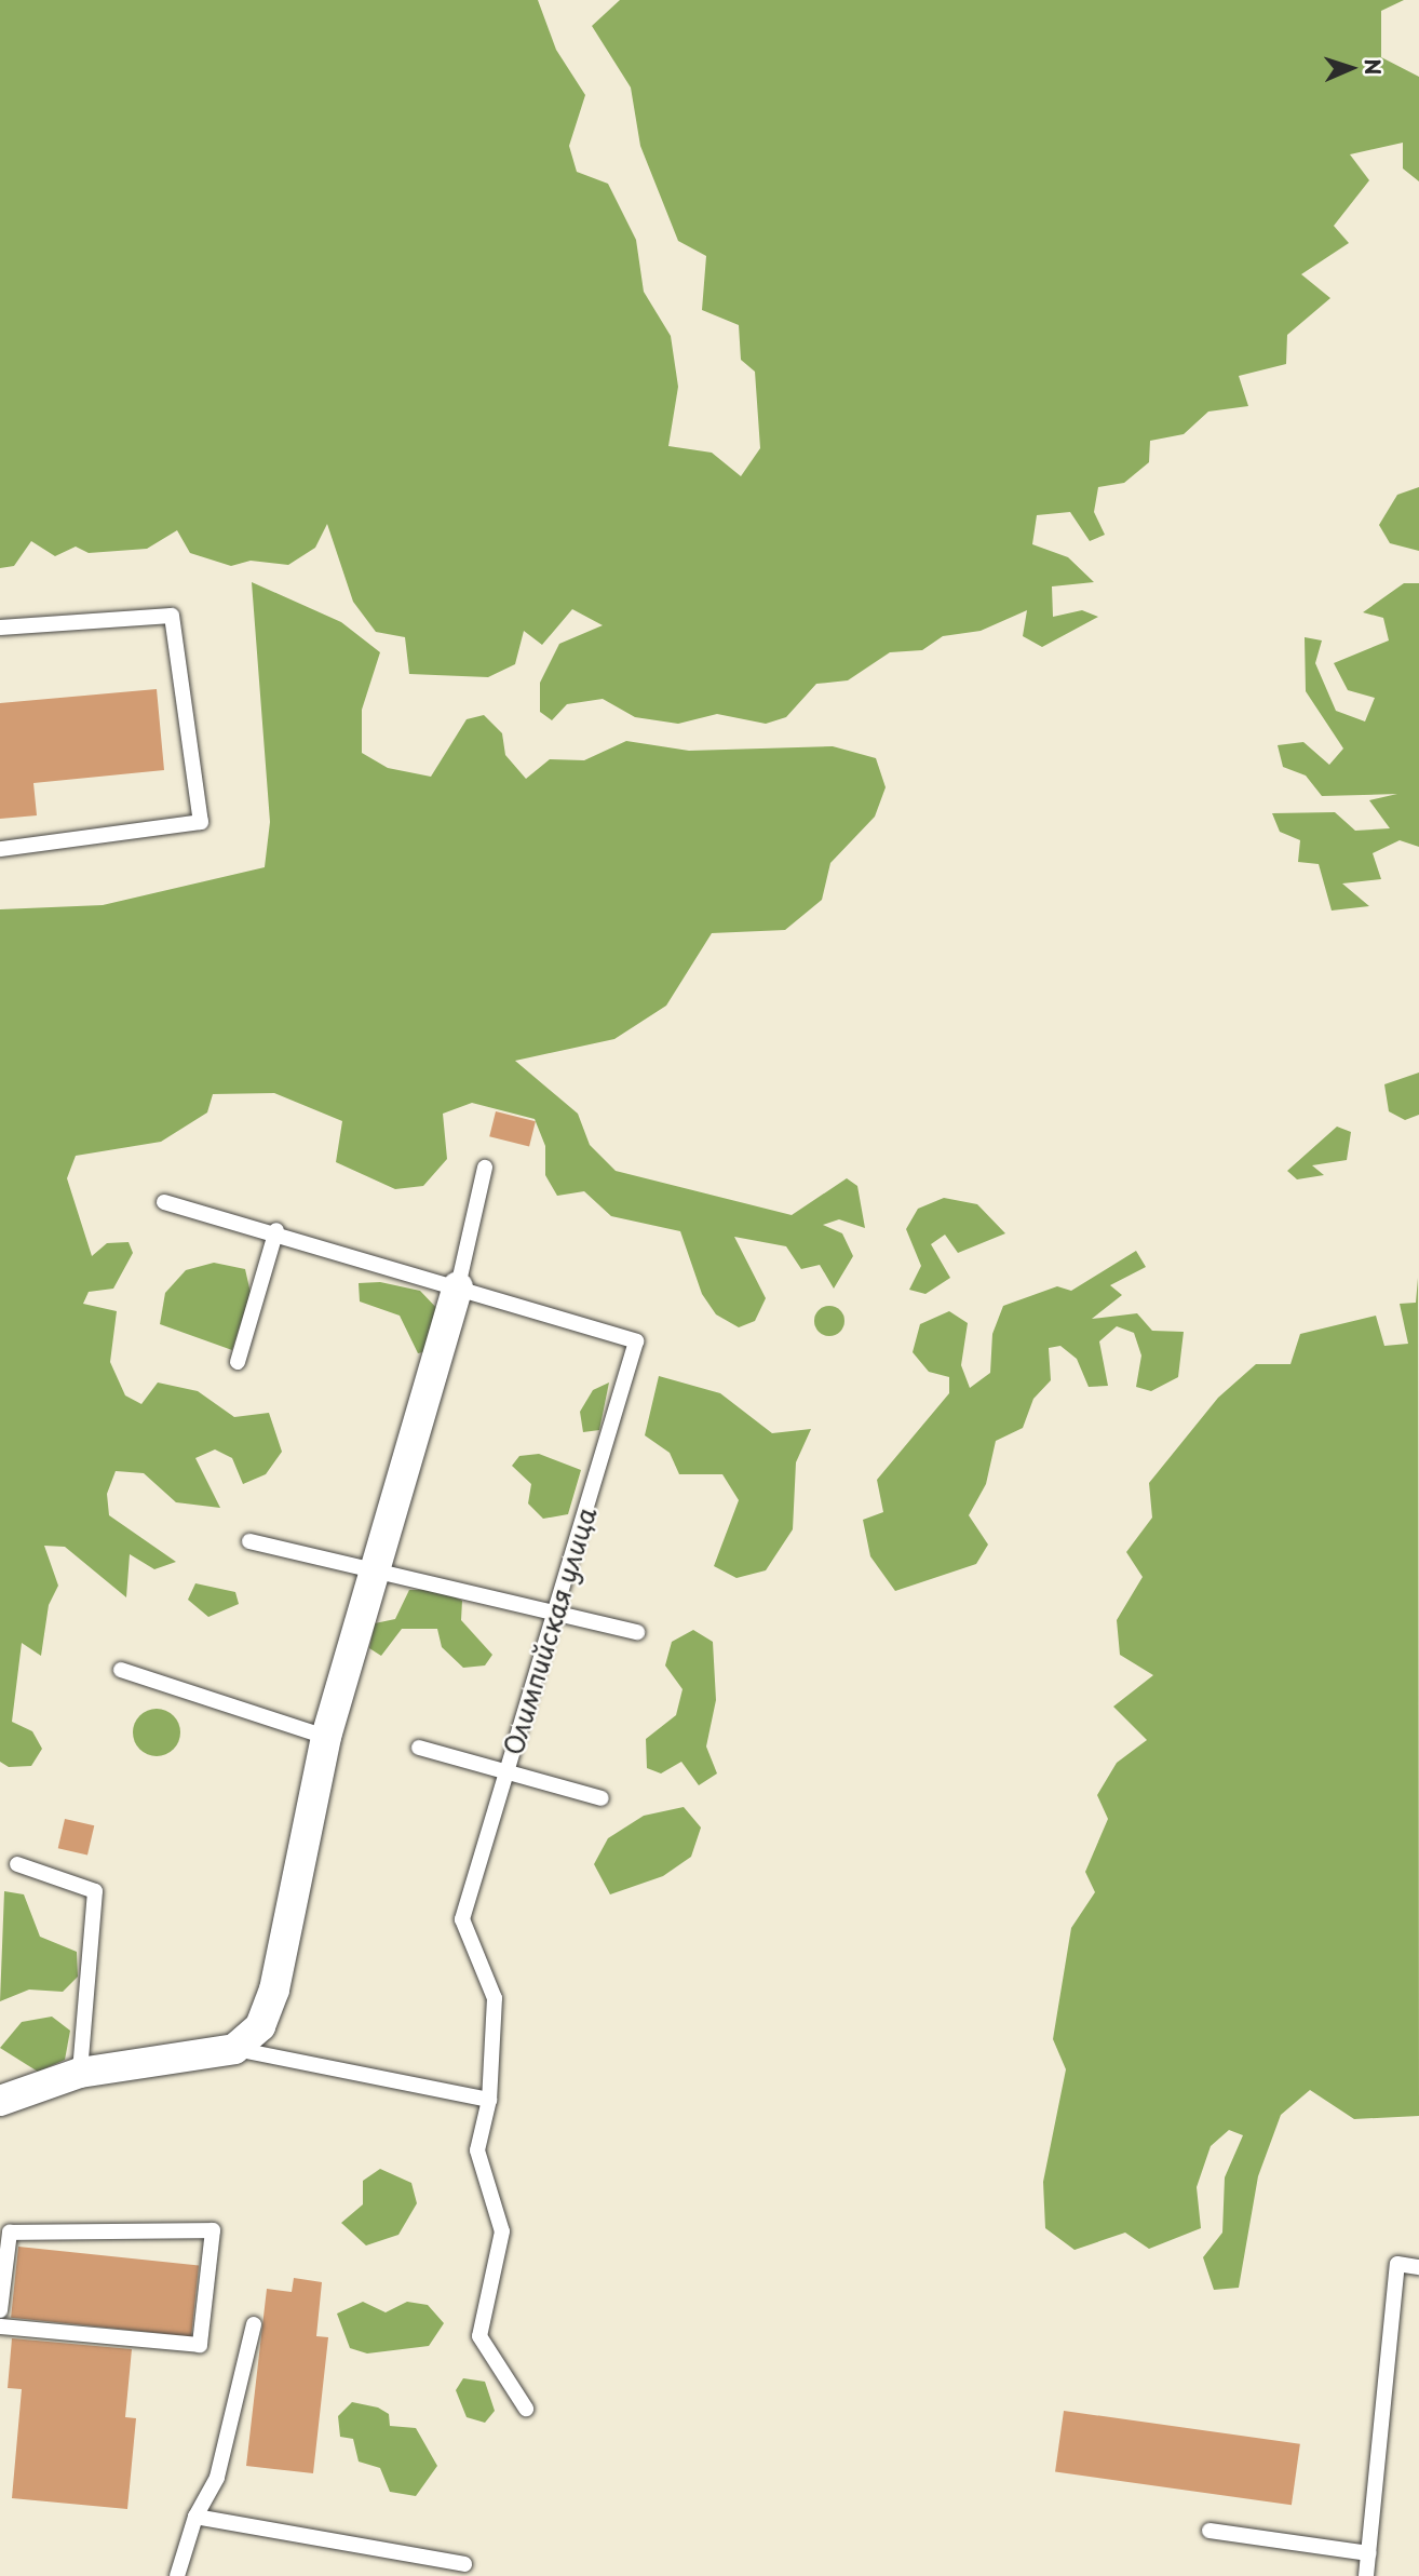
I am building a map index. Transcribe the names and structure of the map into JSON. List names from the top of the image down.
{
  "streets": {
    "lane": ["Олимпийская улица"]
  },
  "north": "right"
}
